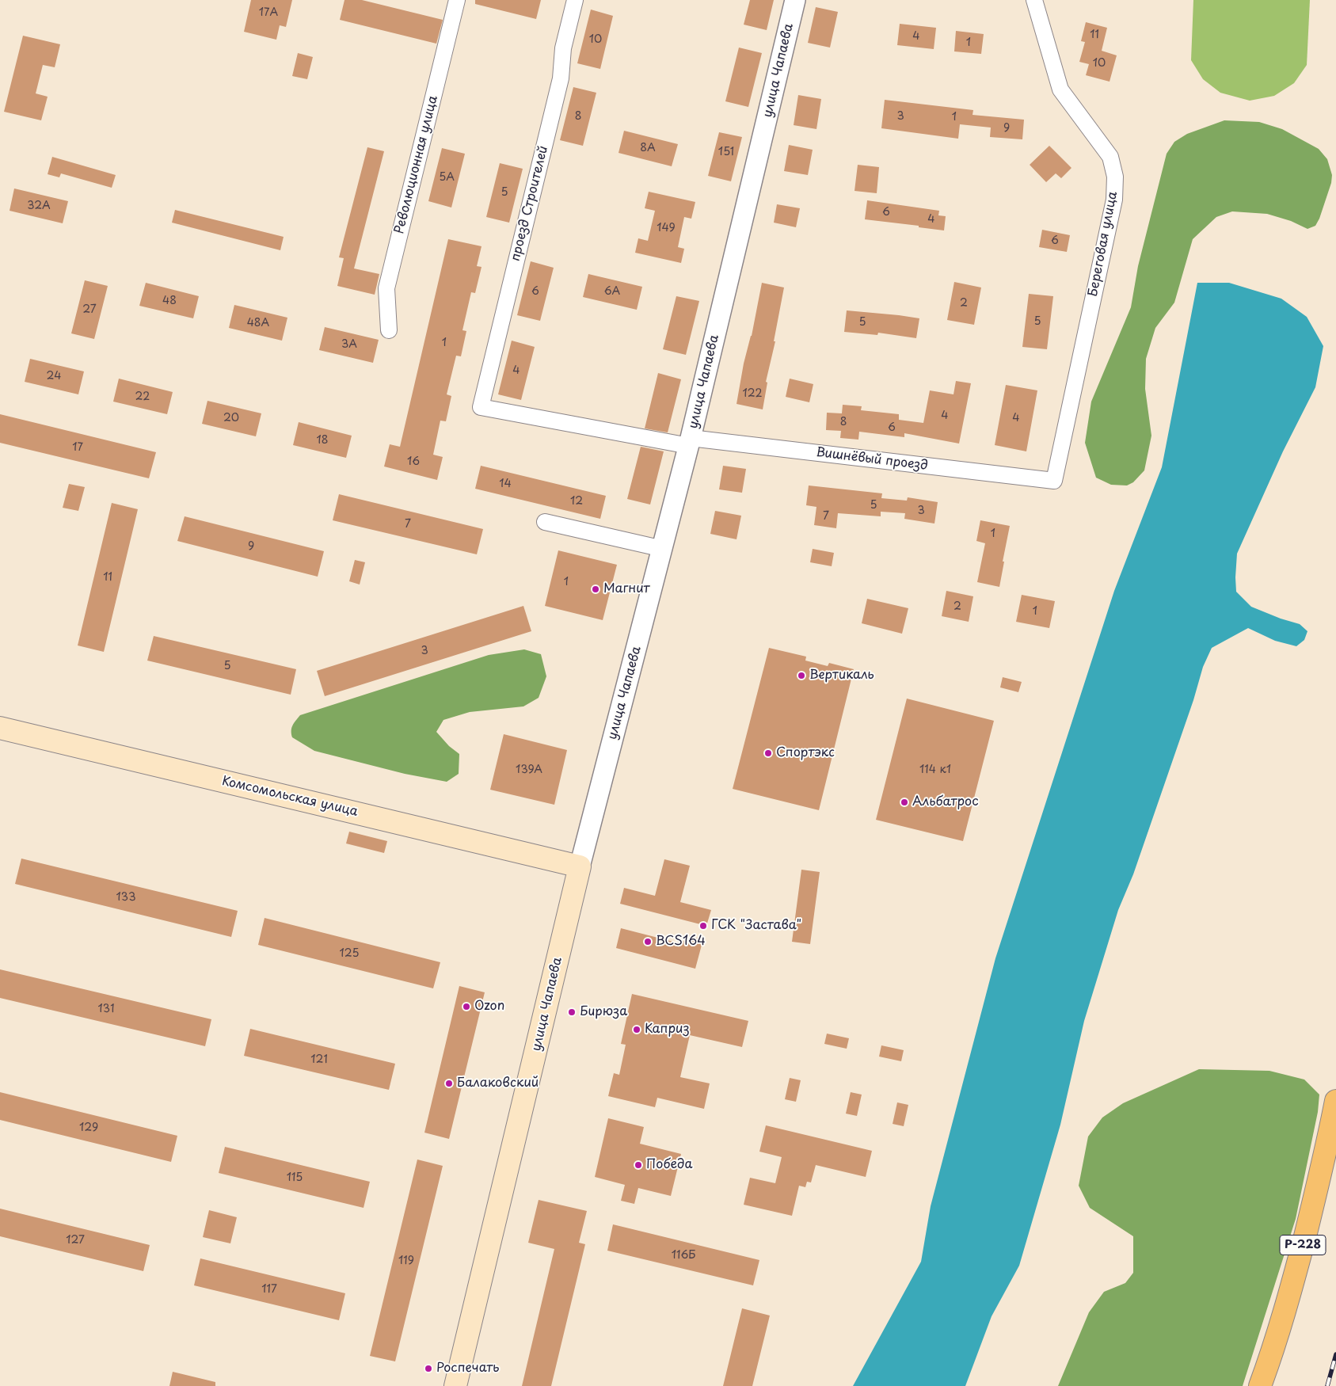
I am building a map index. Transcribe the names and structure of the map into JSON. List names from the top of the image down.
{
  "streets": {
    "highway": ["Р-228"],
    "main road": ["улица Чапаева", "Комсомольская улица"],
    "street": [
      "Революционная улица",
      "проезд Строителей",
      "Береговая улица",
      "Вишнёвый проезд"
    ]
  },
  "crossings": [
    ["улица Чапаева", "Вишнёвый проезд"],
    ["улица Чапаева", "Комсомольская улица"],
    ["проезд Строителей", "Вишнёвый проезд"],
    ["Береговая улица", "Вишнёвый проезд"]
  ],
  "places": [
    "Магнит",
    "Вертикаль",
    "Спортэкс",
    "Альбатрос",
    "ГСК \"Застава\"",
    "BCS164",
    "Ozon",
    "Бирюза",
    "Каприз",
    "Балаковский",
    "Победа",
    "Роспечать"
  ],
  "house_numbers": [
    "17А",
    "11",
    "4",
    "10",
    "1",
    "10",
    "8",
    "3",
    "1",
    "9",
    "8А",
    "151",
    "5А",
    "5",
    "32А",
    "6",
    "4",
    "149",
    "6",
    "6",
    "6А",
    "48",
    "2",
    "27",
    "5",
    "5",
    "48А",
    "1",
    "3А",
    "4",
    "24",
    "122",
    "22",
    "4",
    "20",
    "4",
    "8",
    "6",
    "18",
    "17",
    "16",
    "14",
    "12",
    "5",
    "3",
    "7",
    "7",
    "1",
    "9",
    "11",
    "1",
    "2",
    "1",
    "3",
    "5",
    "139А",
    "114 к1",
    "133",
    "125",
    "131",
    "121",
    "129",
    "115",
    "127",
    "116Б",
    "119",
    "117"
  ]
}
